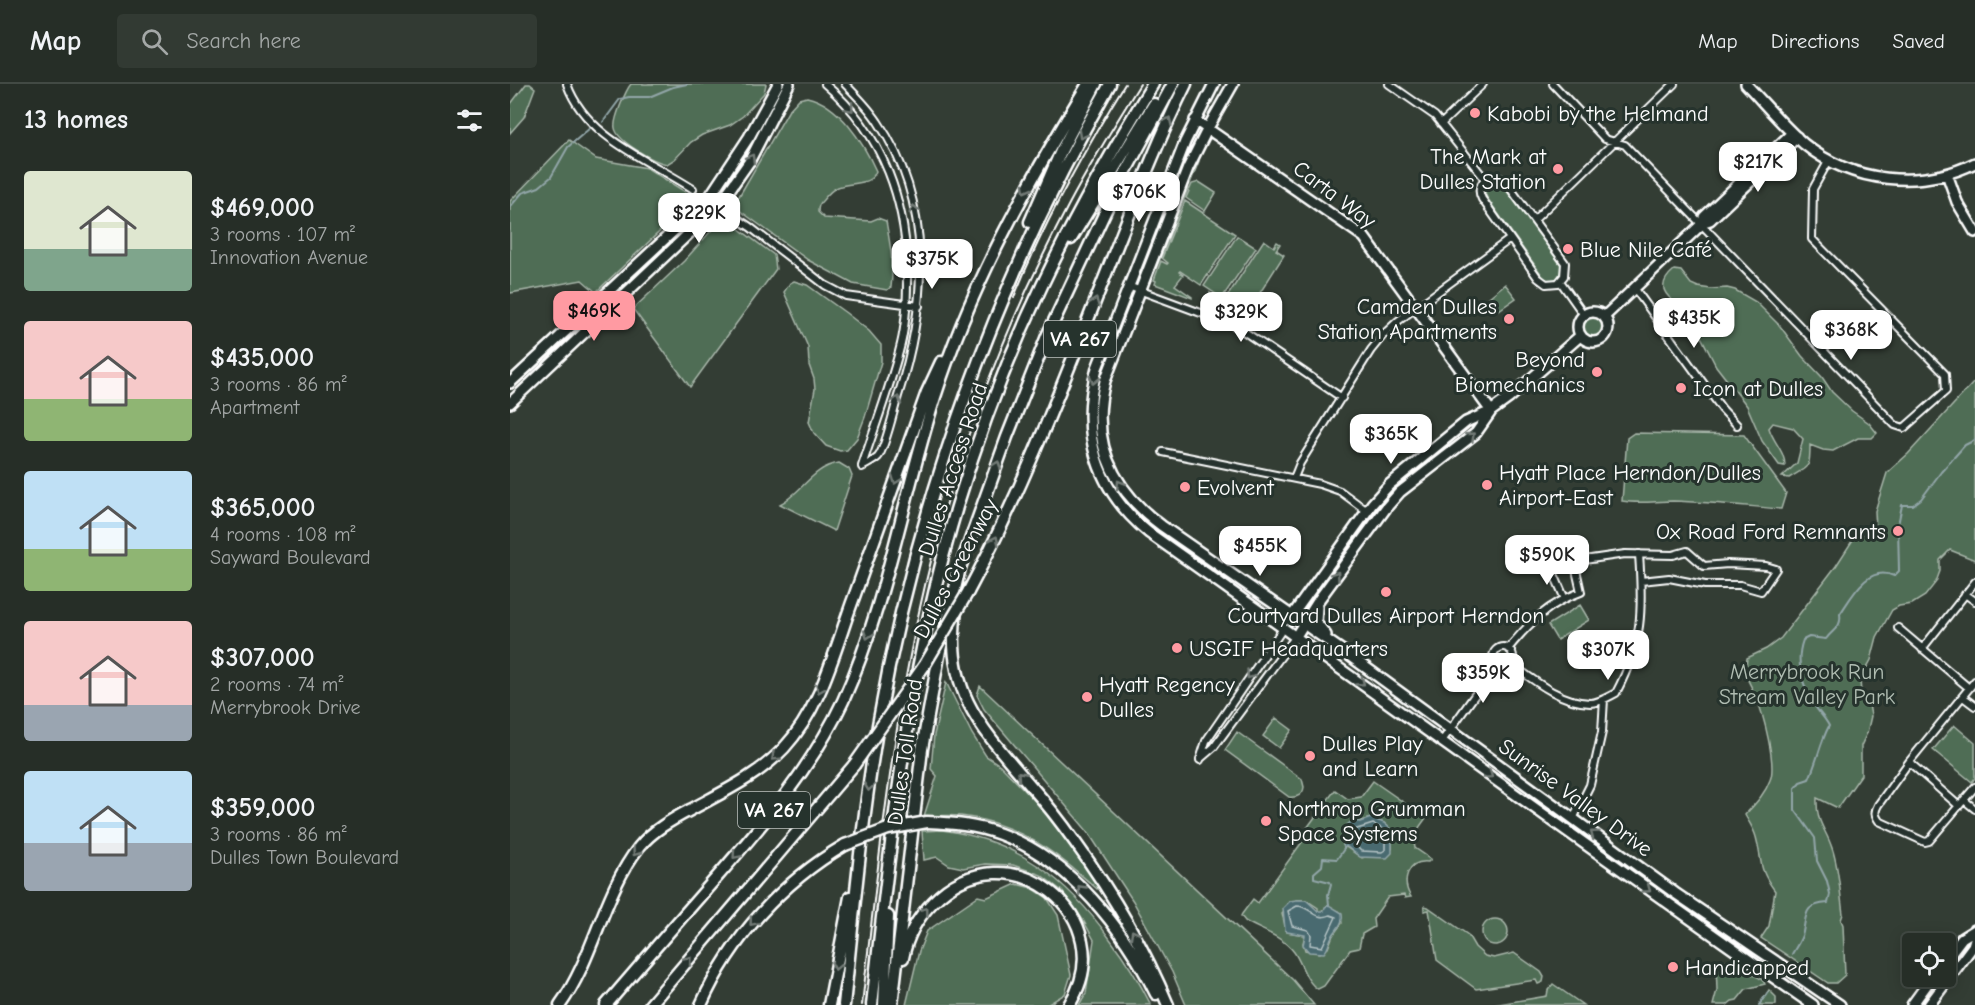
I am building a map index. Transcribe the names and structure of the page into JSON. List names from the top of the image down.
{
  "streets": {
    "highway": [
      "VA 267",
      "Dulles Access Road",
      "Dulles Greenway",
      "Dulles Toll Road"
    ],
    "street": ["Carta Way", "Sunrise Valley Drive"]
  },
  "crossings": [
    ["Carta Way", "Sunrise Valley Drive"]
  ],
  "parks": ["Merrybrook Run Stream Valley Park"],
  "places": [
    "Kabobi by the Helmand",
    "The Mark at Dulles Station",
    "Blue Nile Café",
    "Camden Dulles Station Apartments",
    "Beyond Biomechanics",
    "Icon at Dulles",
    "Hyatt Place Herndon/Dulles Airport-East",
    "Evolvent",
    "Ox Road Ford Remnants",
    "Courtyard Dulles Airport Herndon",
    "USGIF Headquarters",
    "Hyatt Regency Dulles",
    "Dulles Play and Learn",
    "Northrop Grumman Space Systems",
    "Handicapped"
  ],
  "page": {
    "header": "Map",
    "search": "Search here",
    "nav": ["Map", "Directions", "Saved"],
    "heading": "13 homes",
    "price": [
      "$217K",
      "$706K",
      "$229K",
      "$375K",
      "$469K",
      "$329K",
      "$435K",
      "$368K",
      "$365K",
      "$455K",
      "$590K",
      "$307K",
      "$359K"
    ],
    "list": [
      {
        "name": "$469,000",
        "note": "3 rooms · 107 m² · Innovation Avenue"
      },
      {
        "name": "$435,000",
        "note": "3 rooms · 86 m² · Apartment"
      },
      {
        "name": "$365,000",
        "note": "4 rooms · 108 m² · Sayward Boulevard"
      },
      {
        "name": "$307,000",
        "note": "2 rooms · 74 m² · Merrybrook Drive"
      },
      {
        "name": "$359,000",
        "note": "3 rooms · 86 m² · Dulles Town Boulevard"
      }
    ]
  }
}
